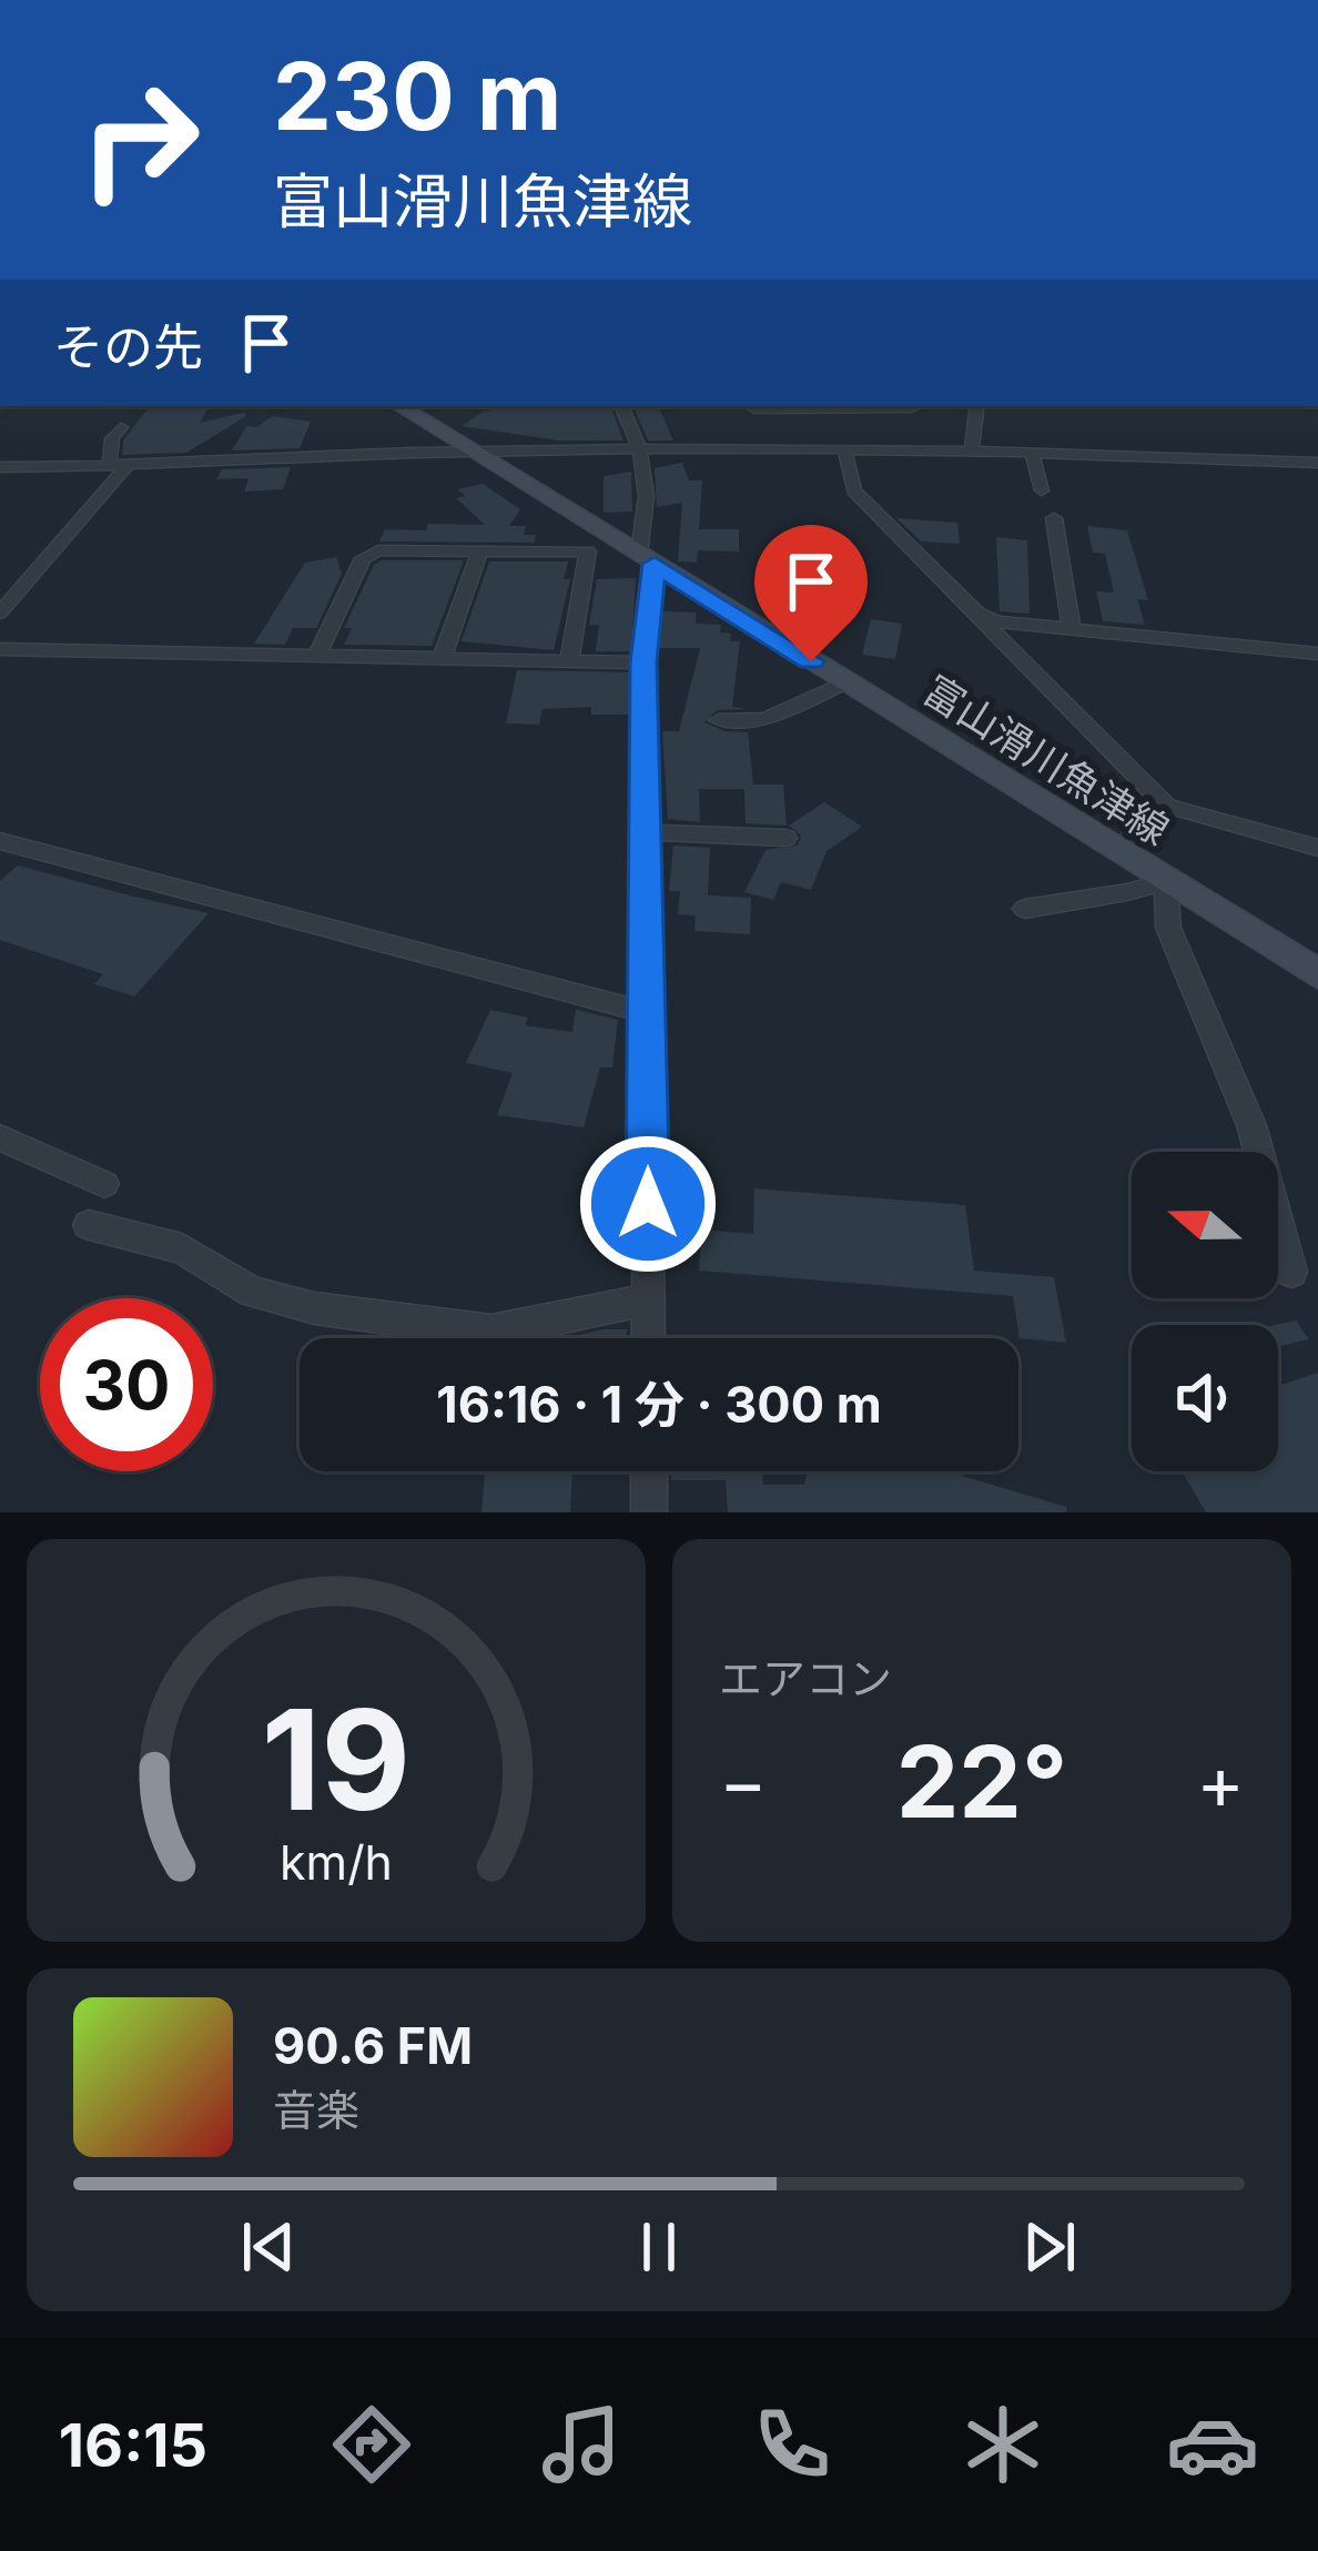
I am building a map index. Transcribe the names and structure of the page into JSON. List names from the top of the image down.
{
  "streets": {
    "main road": ["富山滑川魚津線"]
  },
  "north": "left",
  "page": {
    "turn": ["230 m", "富山滑川魚津線"],
    "then": "その先",
    "limit": "30",
    "trip": "16:16 · 1 分 · 300 m",
    "tile": "エアコン",
    "heat": ["−", "22°", "+"],
    "song": ["90.6 FM", "音楽"],
    "tabs": "16:15",
    "gauge": ["19", "km/h"]
  }
}
